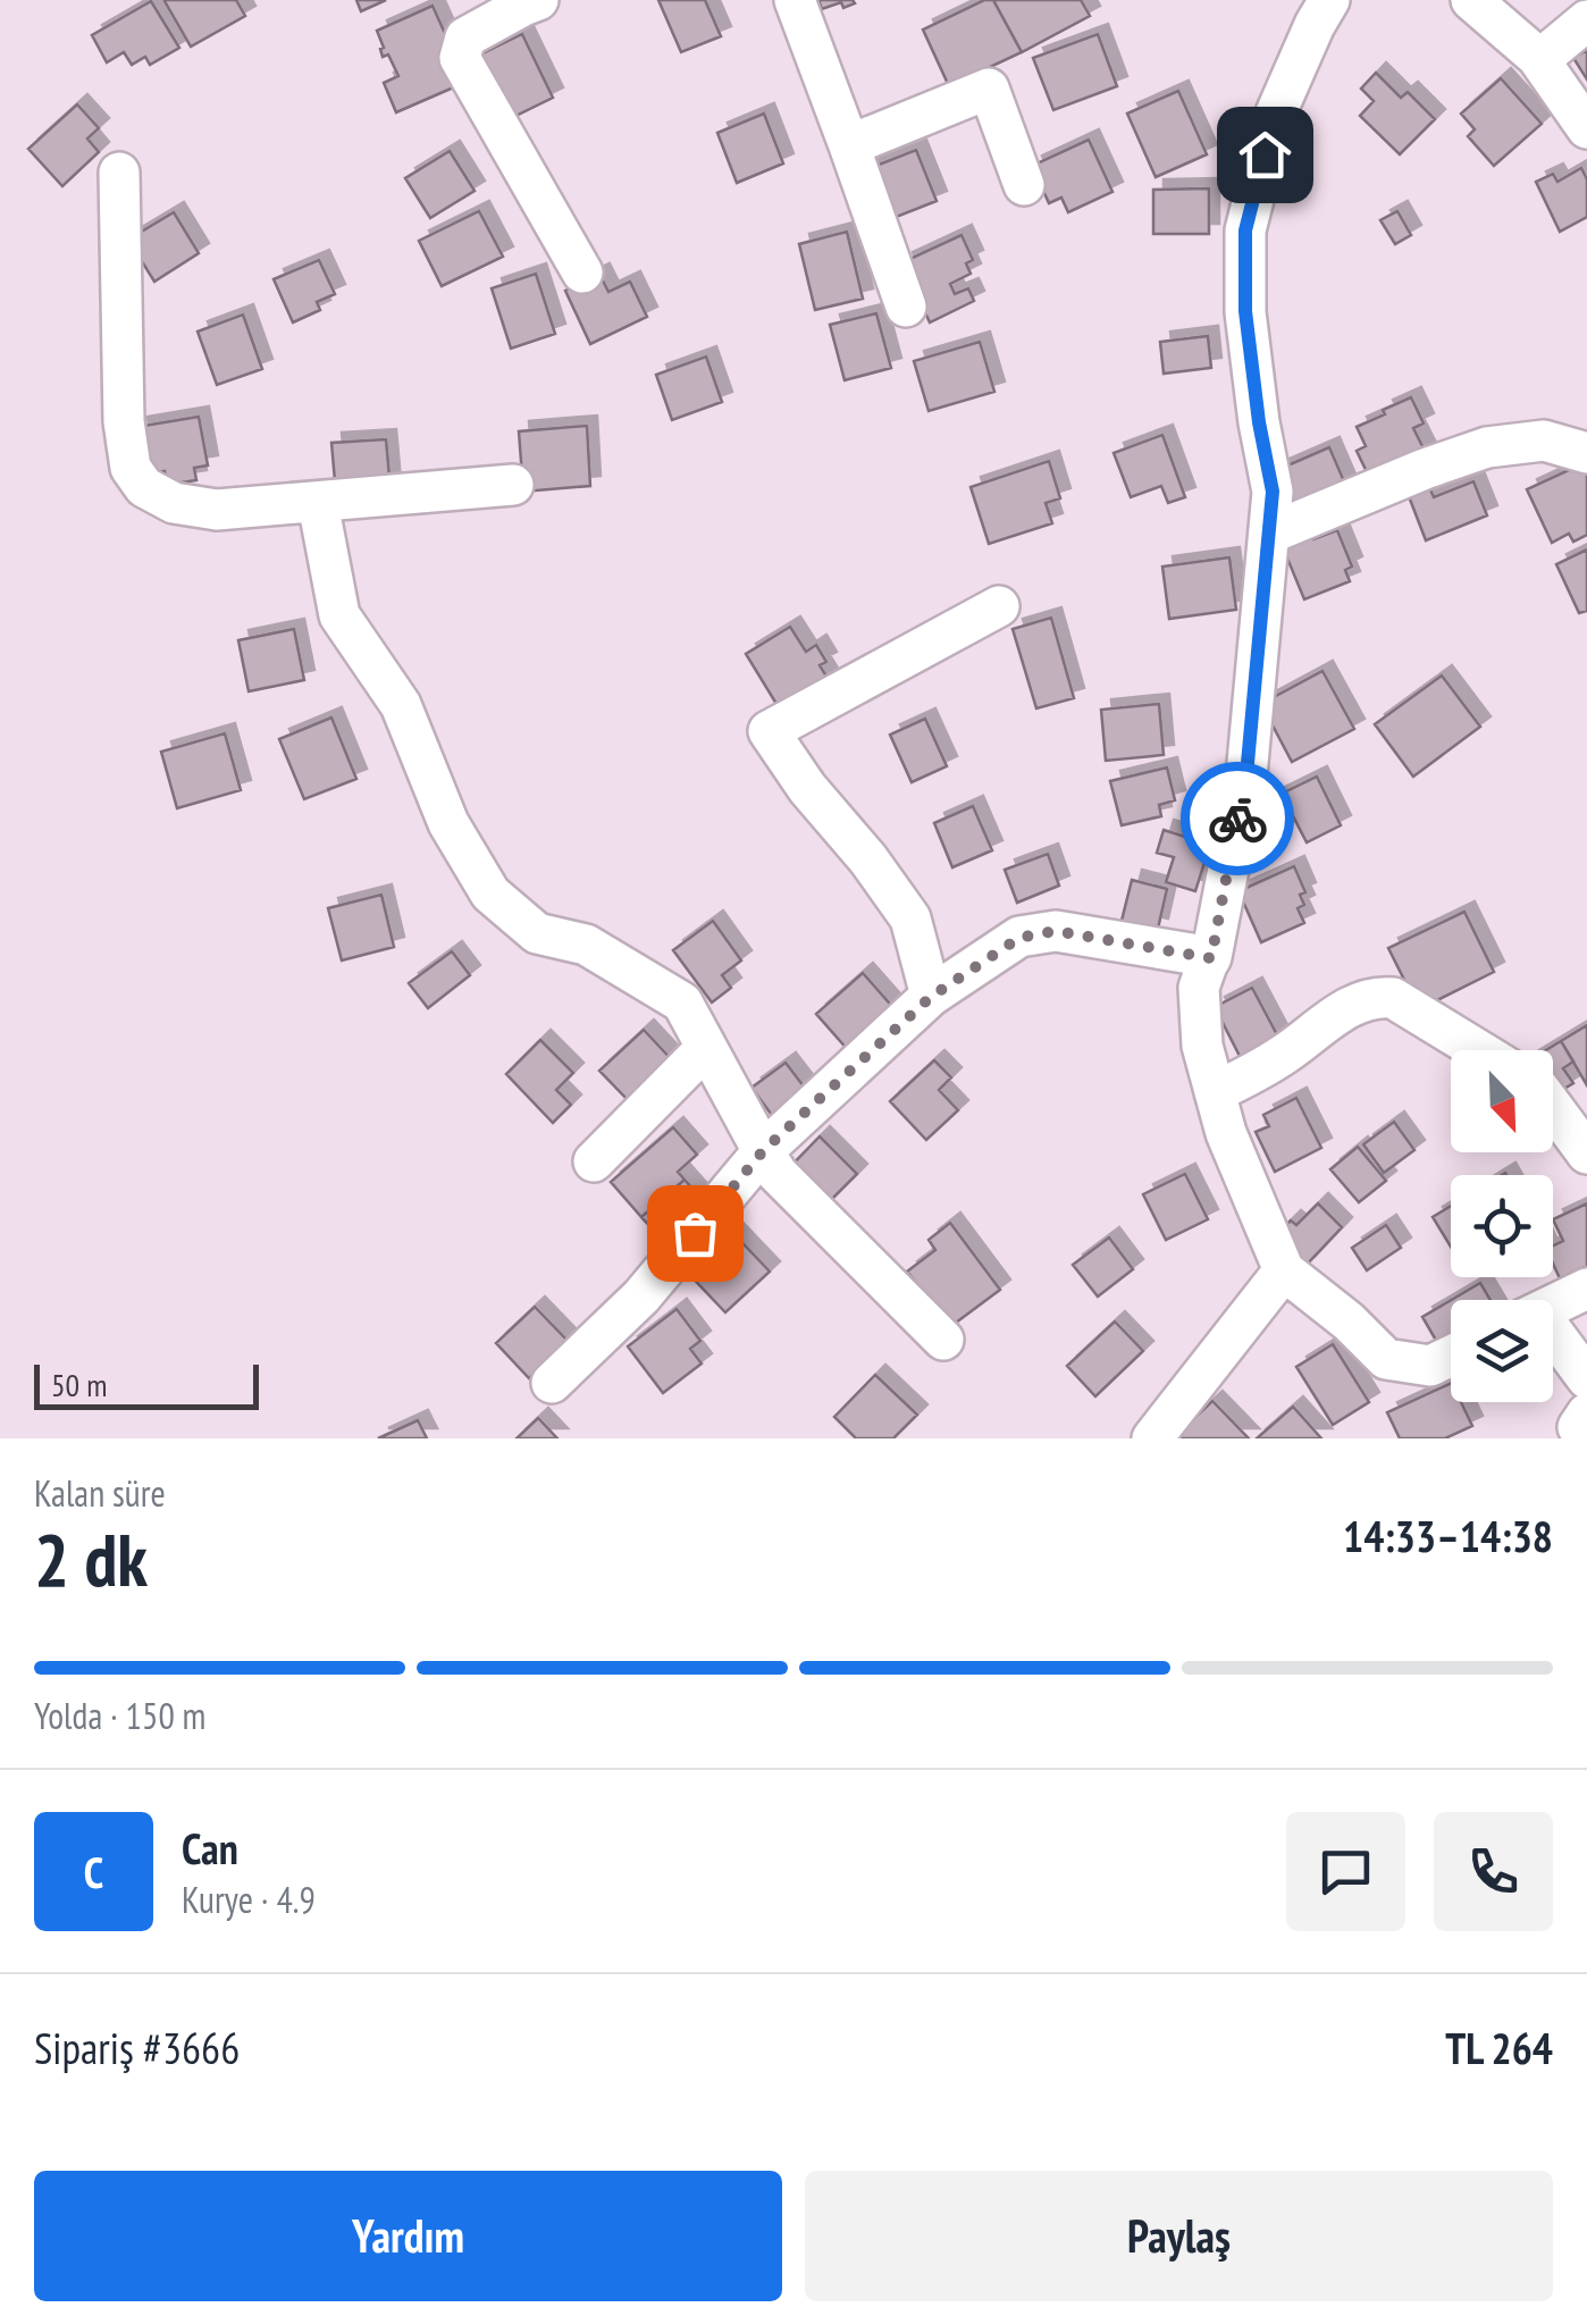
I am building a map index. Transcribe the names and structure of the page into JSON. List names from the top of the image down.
{
  "scale_bar": "50 m",
  "north": "bottom right",
  "page": {
    "scale": "50 m",
    "heading": ["2 dk", "Kalan süre", "14:33–14:38"],
    "panel": [
      "Can",
      "Kurye · 4.9",
      "Sipariş #3666",
      "TL 264"
    ],
    "bar": "Yolda · 150 m",
    "round": "C",
    "buttons": ["Yardım", "Paylaş"]
  }
}
